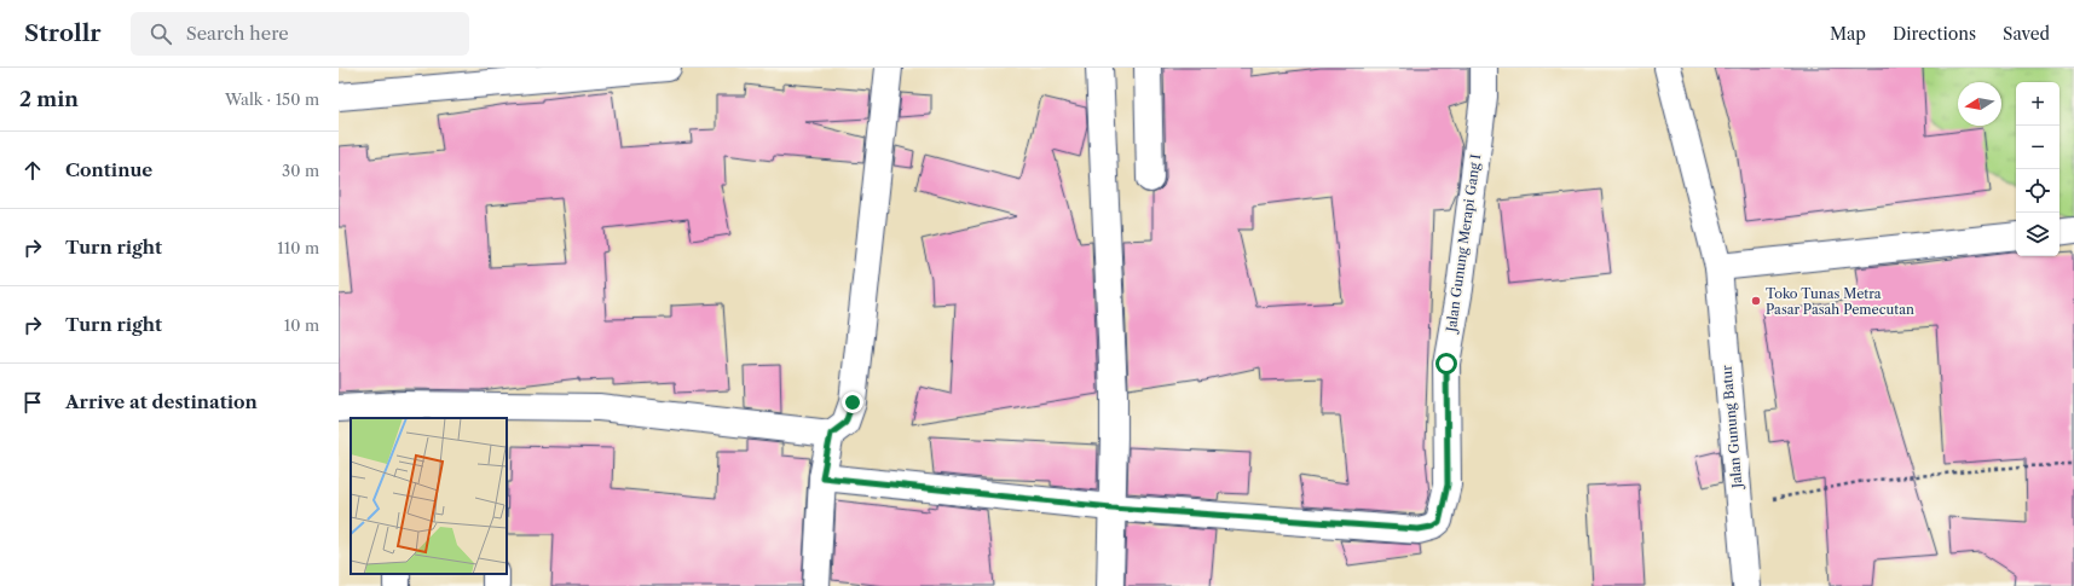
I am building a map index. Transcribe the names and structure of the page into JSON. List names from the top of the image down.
{
  "streets": {
    "street": ["Jalan Gunung Merapi Gang I", "Jalan Gunung Batur"]
  },
  "places": ["Toko Tunas Metra Pasar Pasah Pemecutan"],
  "north": "left",
  "page": {
    "header": "Strollr",
    "search": "Search here",
    "nav": ["Map", "Directions", "Saved"],
    "heading": ["2 min", "Walk · 150 m"],
    "map_buttons": ["+", "−"],
    "list": [
      ["Continue", "30 m"],
      ["Turn right", "110 m"],
      ["Turn right", "10 m"],
      "Arrive at destination"
    ]
  }
}
